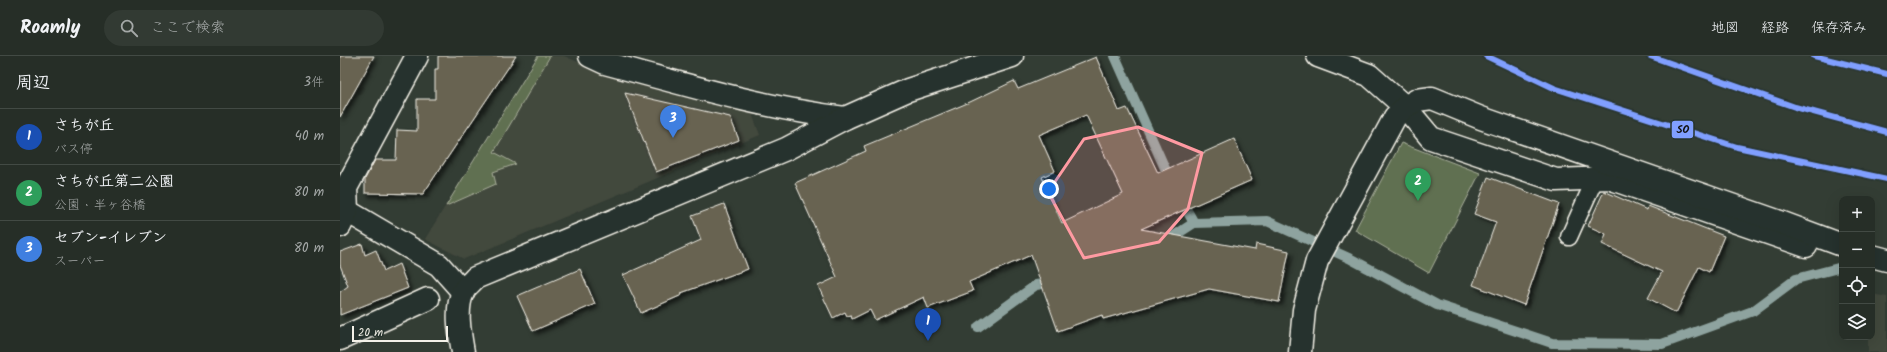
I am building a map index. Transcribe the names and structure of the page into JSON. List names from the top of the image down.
{
  "lines": ["transit line SO"],
  "scale_bar": "20 m",
  "page": {
    "header": "Roamly",
    "search": "ここで検索",
    "nav": ["地図", "経路", "保存済み"],
    "heading": ["周辺", "3件"],
    "pins": ["3", "2", "1"],
    "list": [
      {
        "mark": "1",
        "name": "さちが丘",
        "note": "バス停",
        "value": "40 m"
      },
      {
        "mark": "2",
        "name": "さちが丘第二公園",
        "note": "公園 · 半ヶ谷橋",
        "value": "80 m"
      },
      {
        "mark": "3",
        "name": "セブン-イレブン",
        "note": "スーパー",
        "value": "80 m"
      }
    ],
    "map_buttons": ["+", "−"],
    "scale": "20 m"
  }
}
